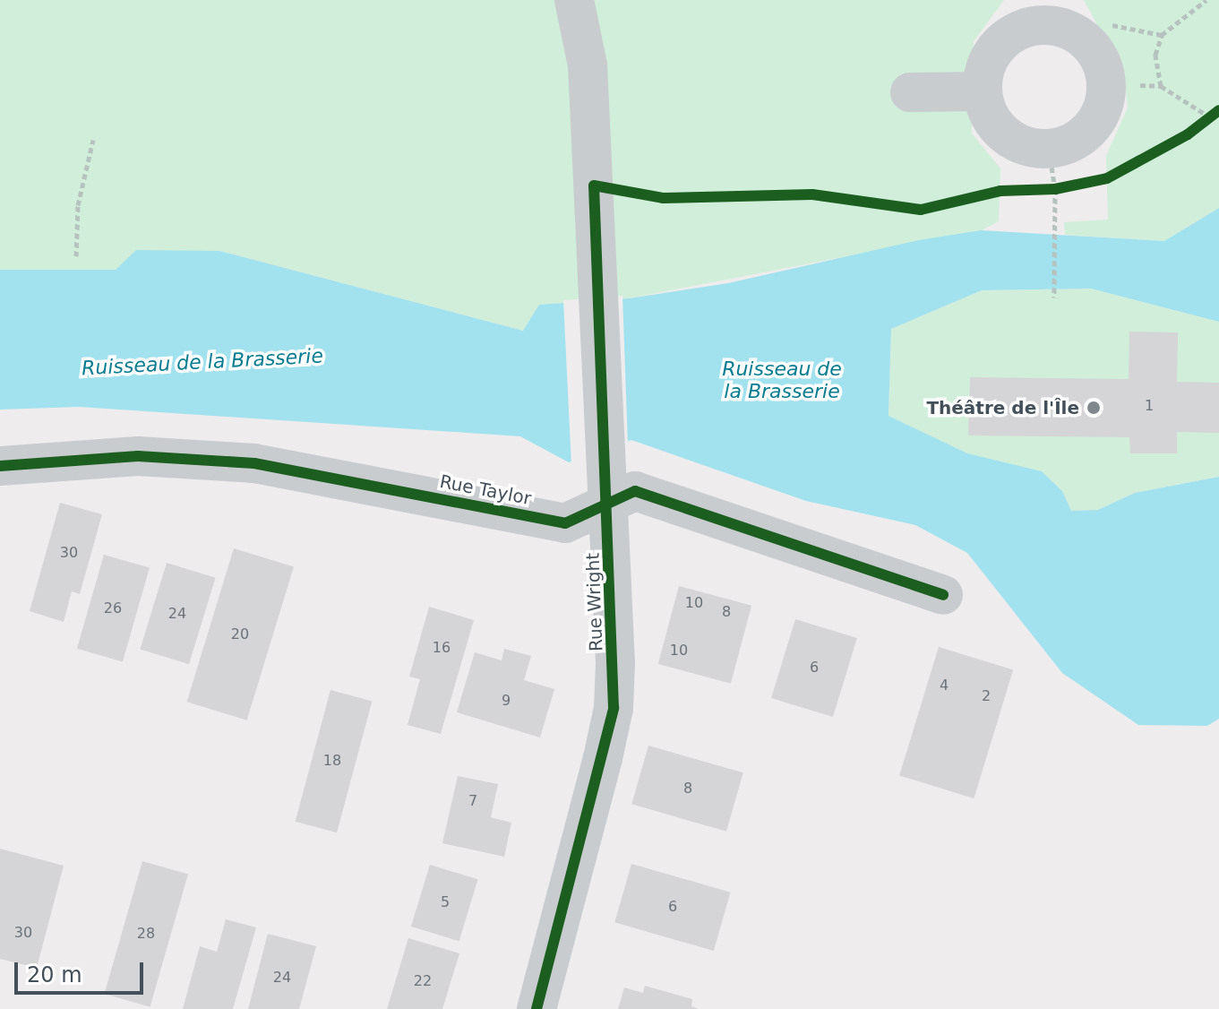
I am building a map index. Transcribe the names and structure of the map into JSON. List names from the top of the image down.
{
  "streets": {
    "street": ["Rue Taylor", "Rue Wright"]
  },
  "crossings": [
    ["Rue Taylor", "Rue Wright"]
  ],
  "water": ["Ruisseau de la Brasserie"],
  "places": ["Théâtre de l'Île"],
  "house_numbers": [
    "1",
    "30",
    "10",
    "26",
    "8",
    "24",
    "20",
    "16",
    "10",
    "6",
    "4",
    "2",
    "9",
    "18",
    "8",
    "7",
    "5",
    "6",
    "30",
    "28",
    "24",
    "22"
  ],
  "scale_bar": "20 m"
}
